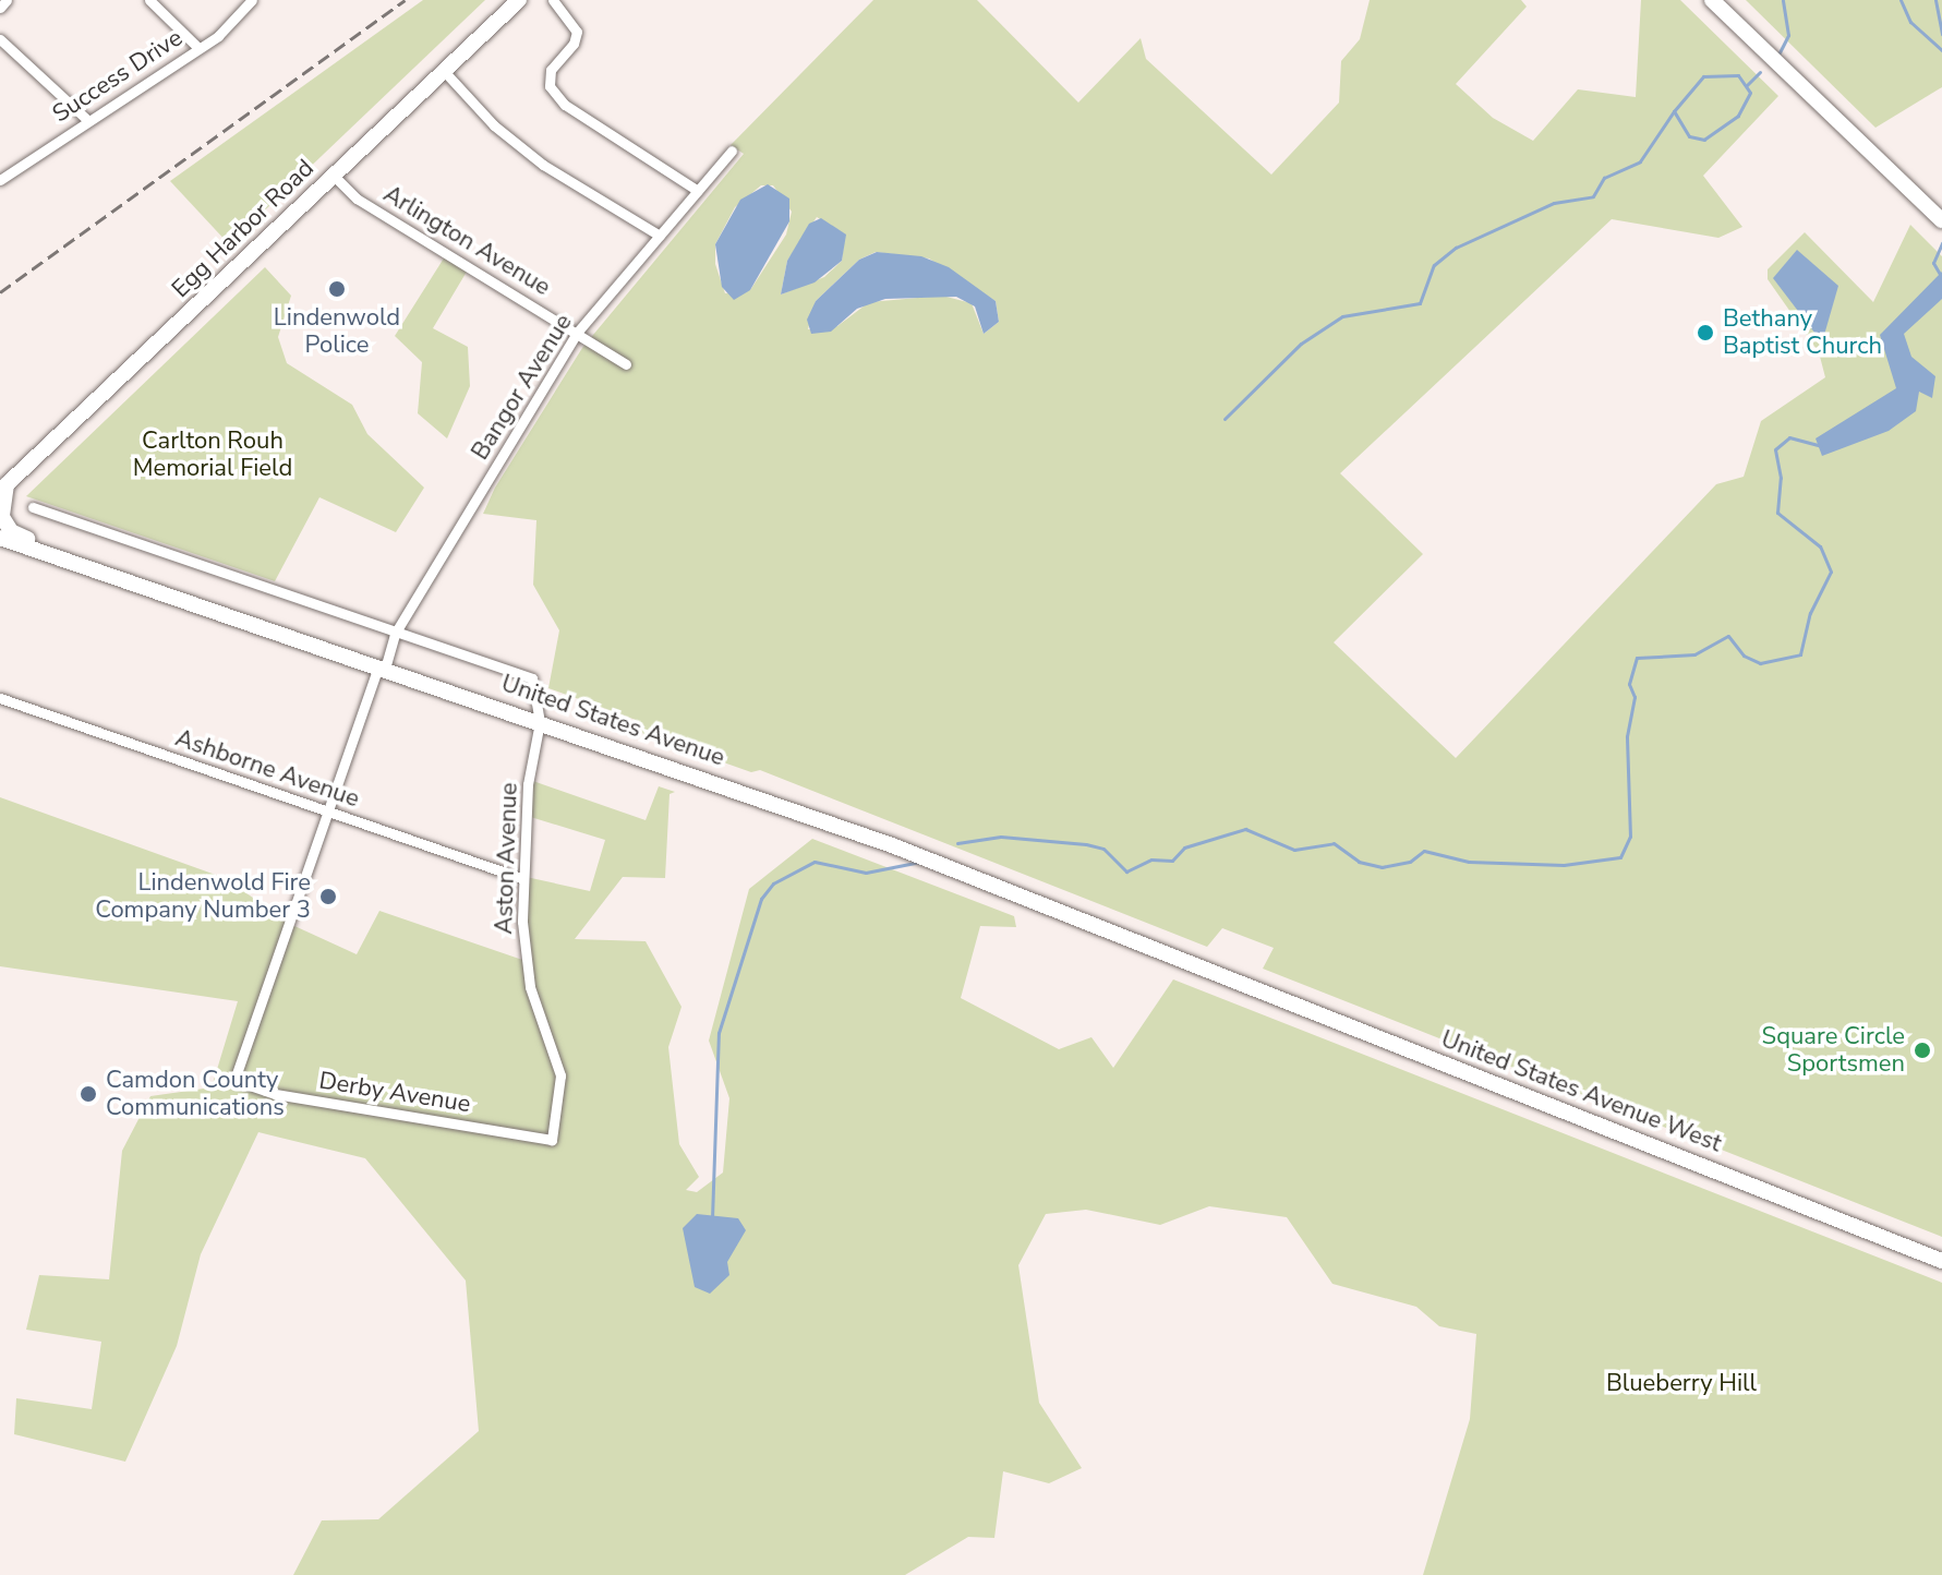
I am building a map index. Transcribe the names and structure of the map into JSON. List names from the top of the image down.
{
  "streets": {
    "street": [
      "Success Drive",
      "Egg Harbor Road",
      "Arlington Avenue",
      "Bangor Avenue",
      "United States Avenue",
      "Ashborne Avenue",
      "Aston Avenue",
      "United States Avenue West",
      "Derby Avenue"
    ]
  },
  "crossings": [
    ["Egg Harbor Road", "Arlington Avenue"],
    ["Arlington Avenue", "Bangor Avenue"],
    ["Bangor Avenue", "United States Avenue"],
    ["Bangor Avenue", "Ashborne Avenue"],
    ["Bangor Avenue", "Derby Avenue"],
    ["United States Avenue", "Aston Avenue"],
    ["United States Avenue", "United States Avenue West"],
    ["Ashborne Avenue", "Aston Avenue"],
    ["Aston Avenue", "Derby Avenue"]
  ],
  "parks": ["Carlton Rouh Memorial Field", "Blueberry Hill"],
  "places": [
    "Lindenwold Police",
    "Bethany Baptist Church",
    "Lindenwold Fire Company Number 3",
    "Square Circle Sportsmen",
    "Camdon County Communications"
  ]
}
